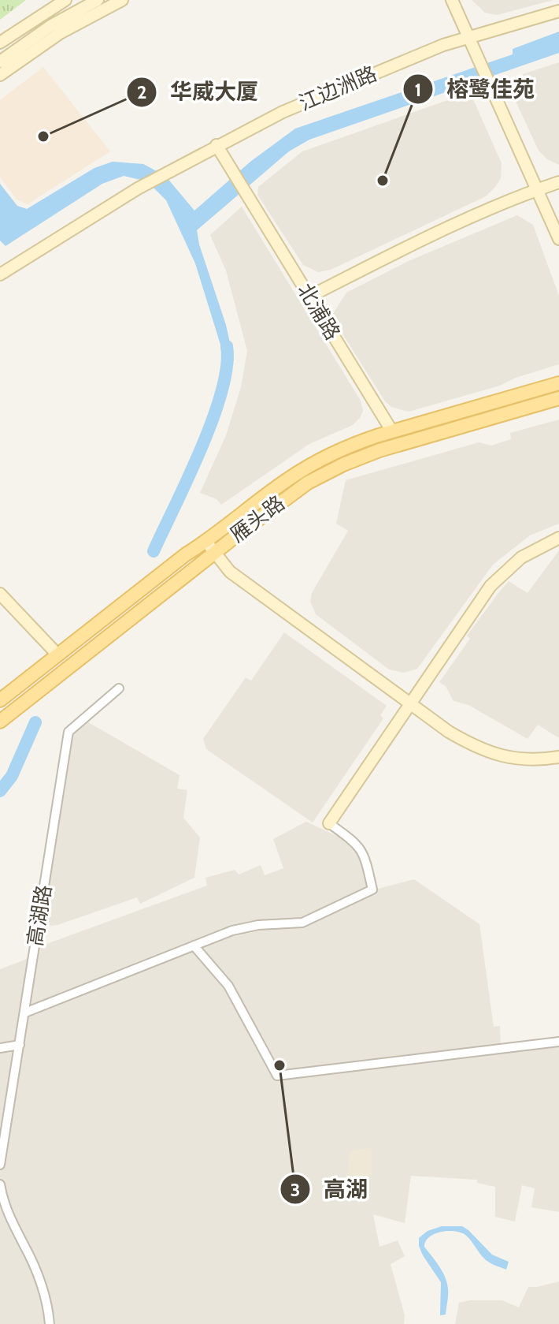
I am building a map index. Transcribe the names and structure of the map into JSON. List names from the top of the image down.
{
  "streets": {
    "main road": ["雁头路"],
    "street": ["江边洲路", "北浦路", "高湖路"]
  },
  "crossings": [
    ["江边洲路", "北浦路"],
    ["北浦路", "雁头路"]
  ],
  "places": ["华威大厦", "榕鹭佳苑", "高湖"]
}
